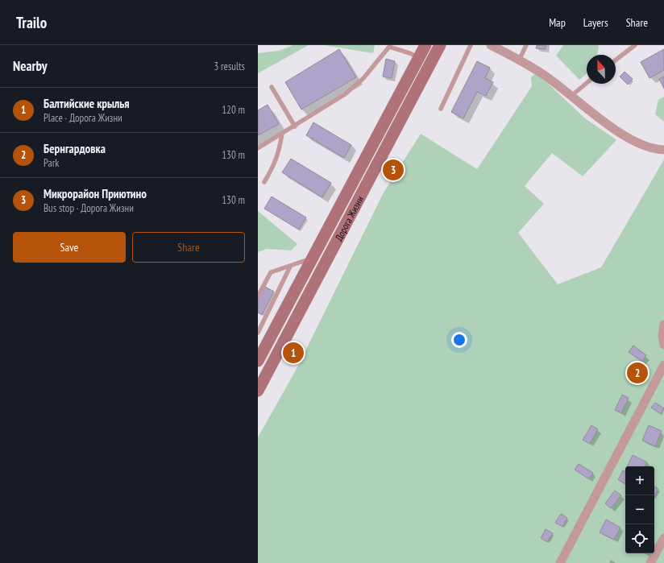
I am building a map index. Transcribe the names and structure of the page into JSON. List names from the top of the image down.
{
  "streets": {
    "main road": ["Дорога Жизни"]
  },
  "north": "top",
  "page": {
    "header": "Trailo",
    "nav": ["Map", "Layers", "Share"],
    "heading": ["Nearby", "3 results"],
    "list": [
      {
        "mark": "1",
        "name": "Балтийские крылья",
        "note": "Place · Дорога Жизни",
        "value": "120 m"
      },
      {
        "mark": "2",
        "name": "Бернгардовка",
        "note": "Park",
        "value": "130 m"
      },
      {
        "mark": "3",
        "name": "Микрорайон Приютино",
        "note": "Bus stop · Дорога Жизни",
        "value": "130 m"
      }
    ],
    "pins": ["3", "1", "2"],
    "buttons": ["Save", "Share"],
    "map_buttons": ["+", "−"]
  }
}
